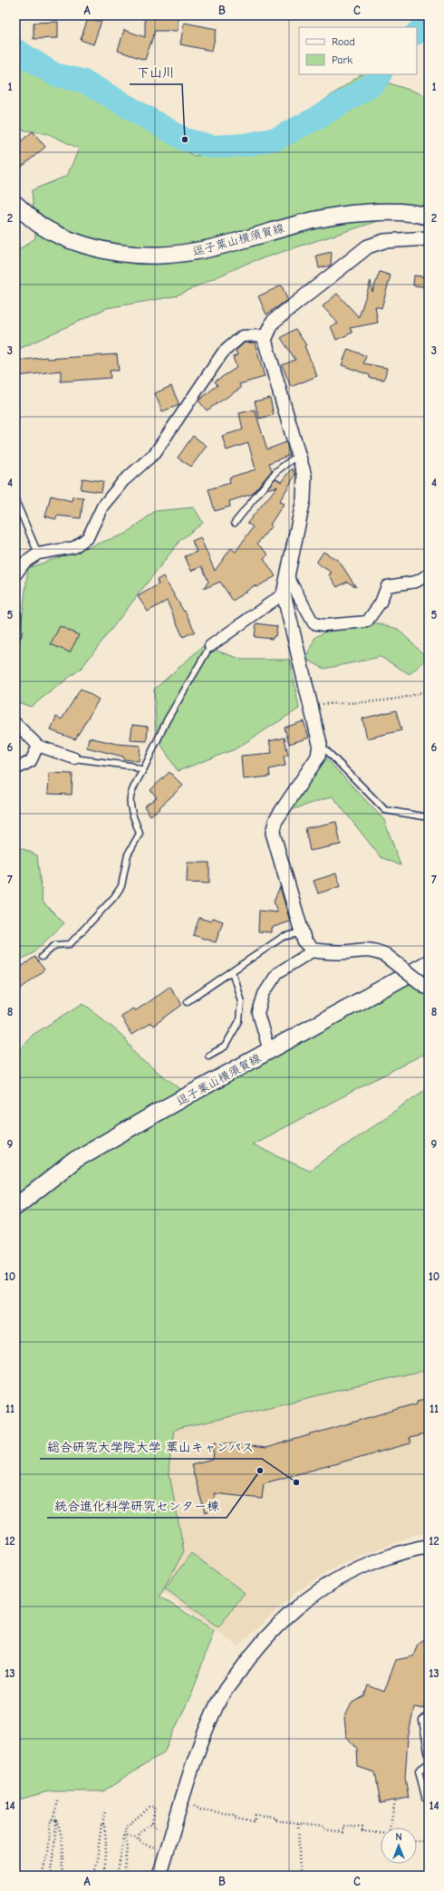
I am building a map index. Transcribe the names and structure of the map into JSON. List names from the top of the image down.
{
  "streets": {
    "main road": ["逗子葉山横須賀線"]
  },
  "places": ["下山川", "統合進化科学研究センター棟", "総合研究大学院大学 葉山キャンパス"],
  "legend": ["Road", "Park"],
  "north": "top",
  "grid": {
    "columns": ["A", "B", "C"],
    "rows": [
      "1",
      "2",
      "3",
      "4",
      "5",
      "6",
      "7",
      "8",
      "9",
      "10",
      "11",
      "12",
      "13",
      "14"
    ]
  }
}
